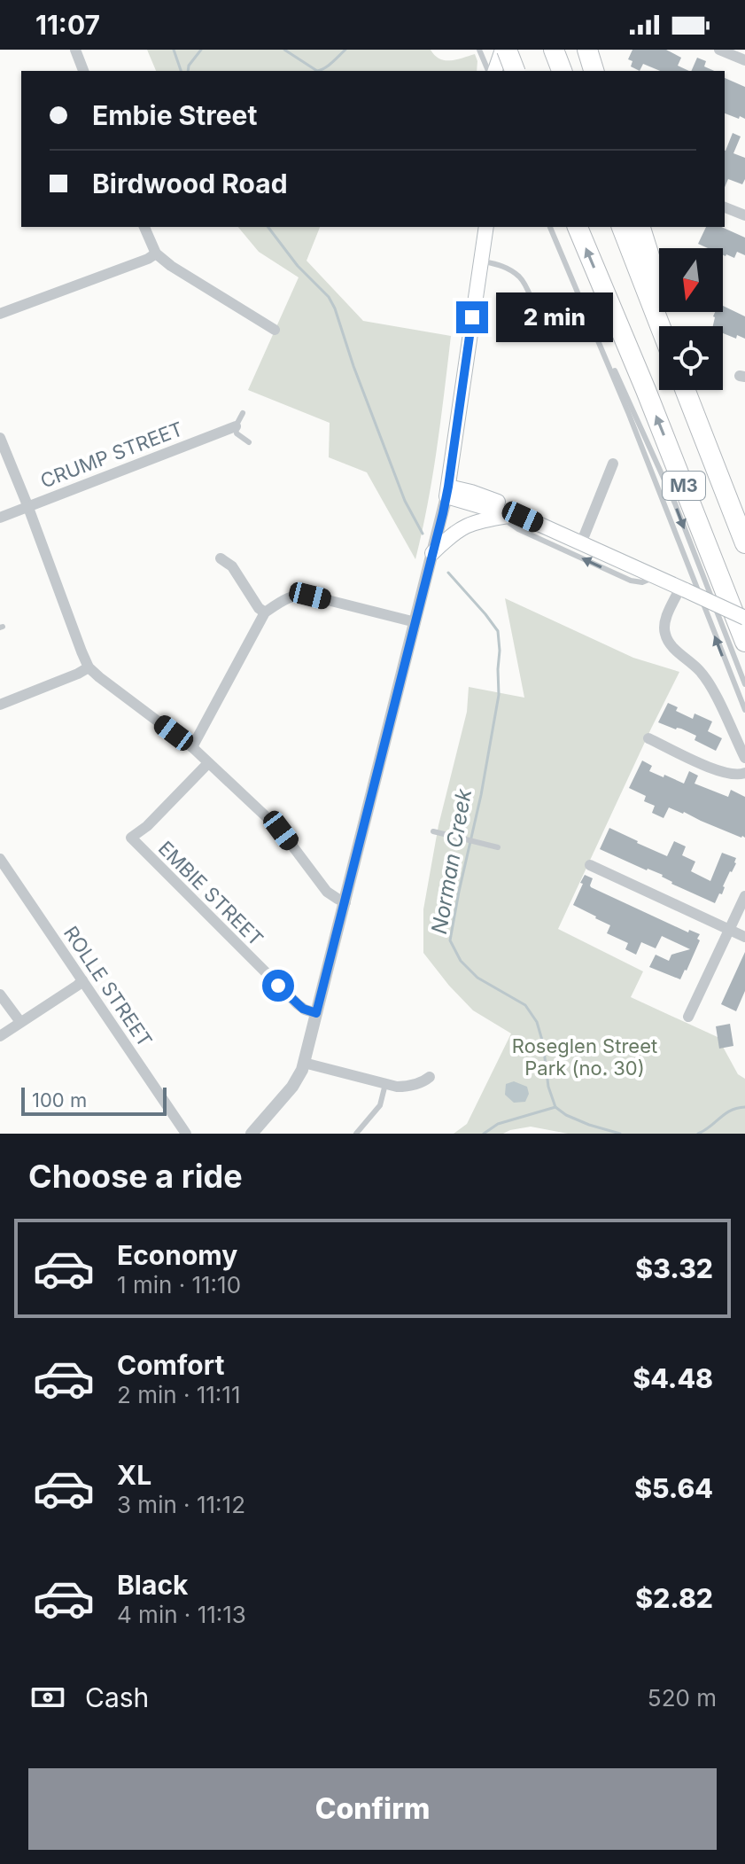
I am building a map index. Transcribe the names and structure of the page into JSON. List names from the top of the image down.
{
  "streets": {
    "highway": ["M3"],
    "street": ["CRUMP STREET", "EMBIE STREET", "ROLLE STREET"]
  },
  "water": ["Norman Creek"],
  "parks": ["Roseglen Street Park (no. 30)"],
  "scale_bar": "100 m",
  "north": "bottom",
  "page": {
    "status": "11:07",
    "banner": ["Embie Street", "Birdwood Road"],
    "bubble": "2 min",
    "scale": "100 m",
    "heading": "Choose a ride",
    "list": [
      {
        "name": "Economy",
        "note": "1 min · 11:10",
        "value": "$3.32"
      },
      {
        "name": "Comfort",
        "note": "2 min · 11:11",
        "value": "$4.48"
      },
      {
        "name": "XL",
        "note": "3 min · 11:12",
        "value": "$5.64"
      },
      {
        "name": "Black",
        "note": "4 min · 11:13",
        "value": "$2.82"
      }
    ],
    "pay": ["Cash", "520 m"],
    "buttons": "Confirm"
  }
}
